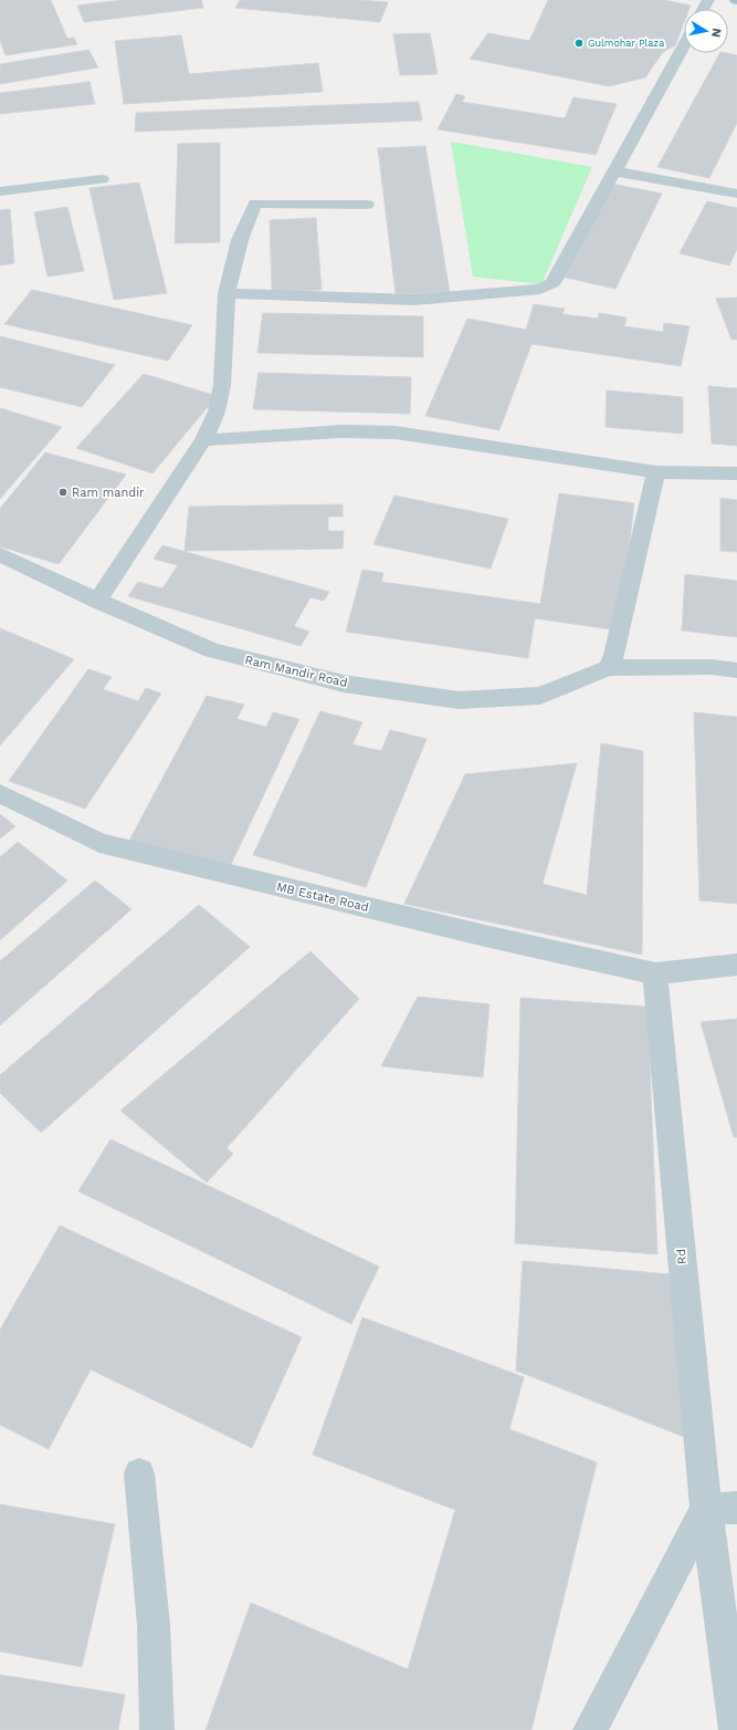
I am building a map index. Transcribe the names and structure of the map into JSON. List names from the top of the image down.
{
  "streets": {
    "street": ["Ram Mandir Road", "MB Estate Road", "Rd"]
  },
  "crossings": [
    ["MB Estate Road", "Rd"]
  ],
  "places": ["Gulmohar Plaza", "Ram mandir"],
  "north": "right"
}
